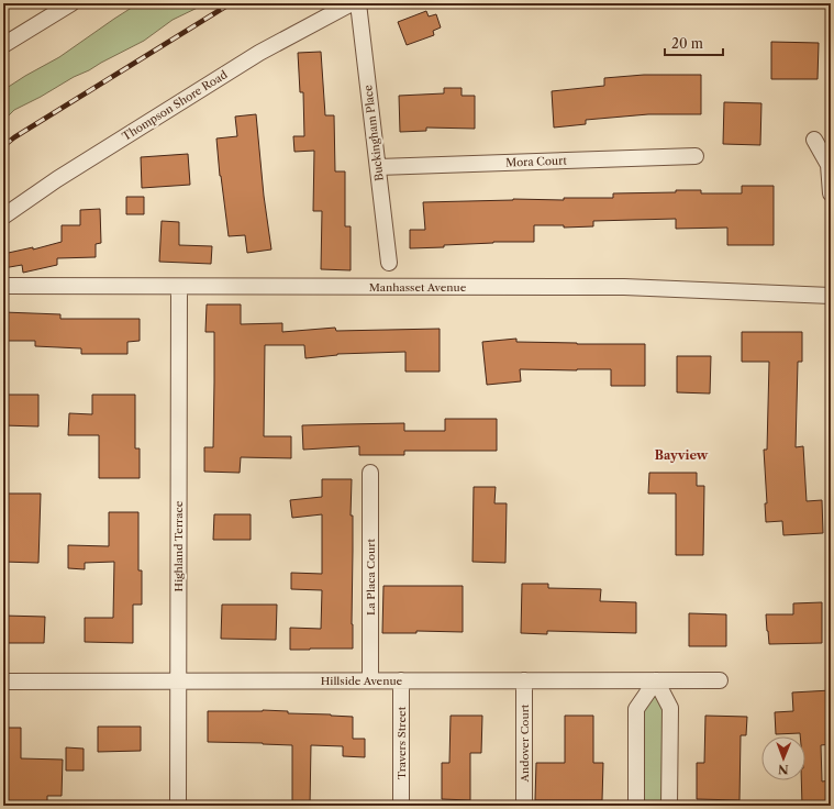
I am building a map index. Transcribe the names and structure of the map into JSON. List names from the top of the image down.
{
  "streets": {
    "street": [
      "Thompson Shore Road",
      "Buckingham Place",
      "Mora Court",
      "Manhasset Avenue",
      "Highland Terrace",
      "La Placa Court",
      "Hillside Avenue",
      "Travers Street",
      "Andover Court"
    ]
  },
  "crossings": [
    ["Buckingham Place", "Mora Court"],
    ["Manhasset Avenue", "Highland Terrace"],
    ["Highland Terrace", "Hillside Avenue"],
    ["La Placa Court", "Hillside Avenue"],
    ["Hillside Avenue", "Travers Street"],
    ["Hillside Avenue", "Andover Court"]
  ],
  "districts": ["Bayview"],
  "scale_bar": "20 m",
  "north": "bottom"
}
